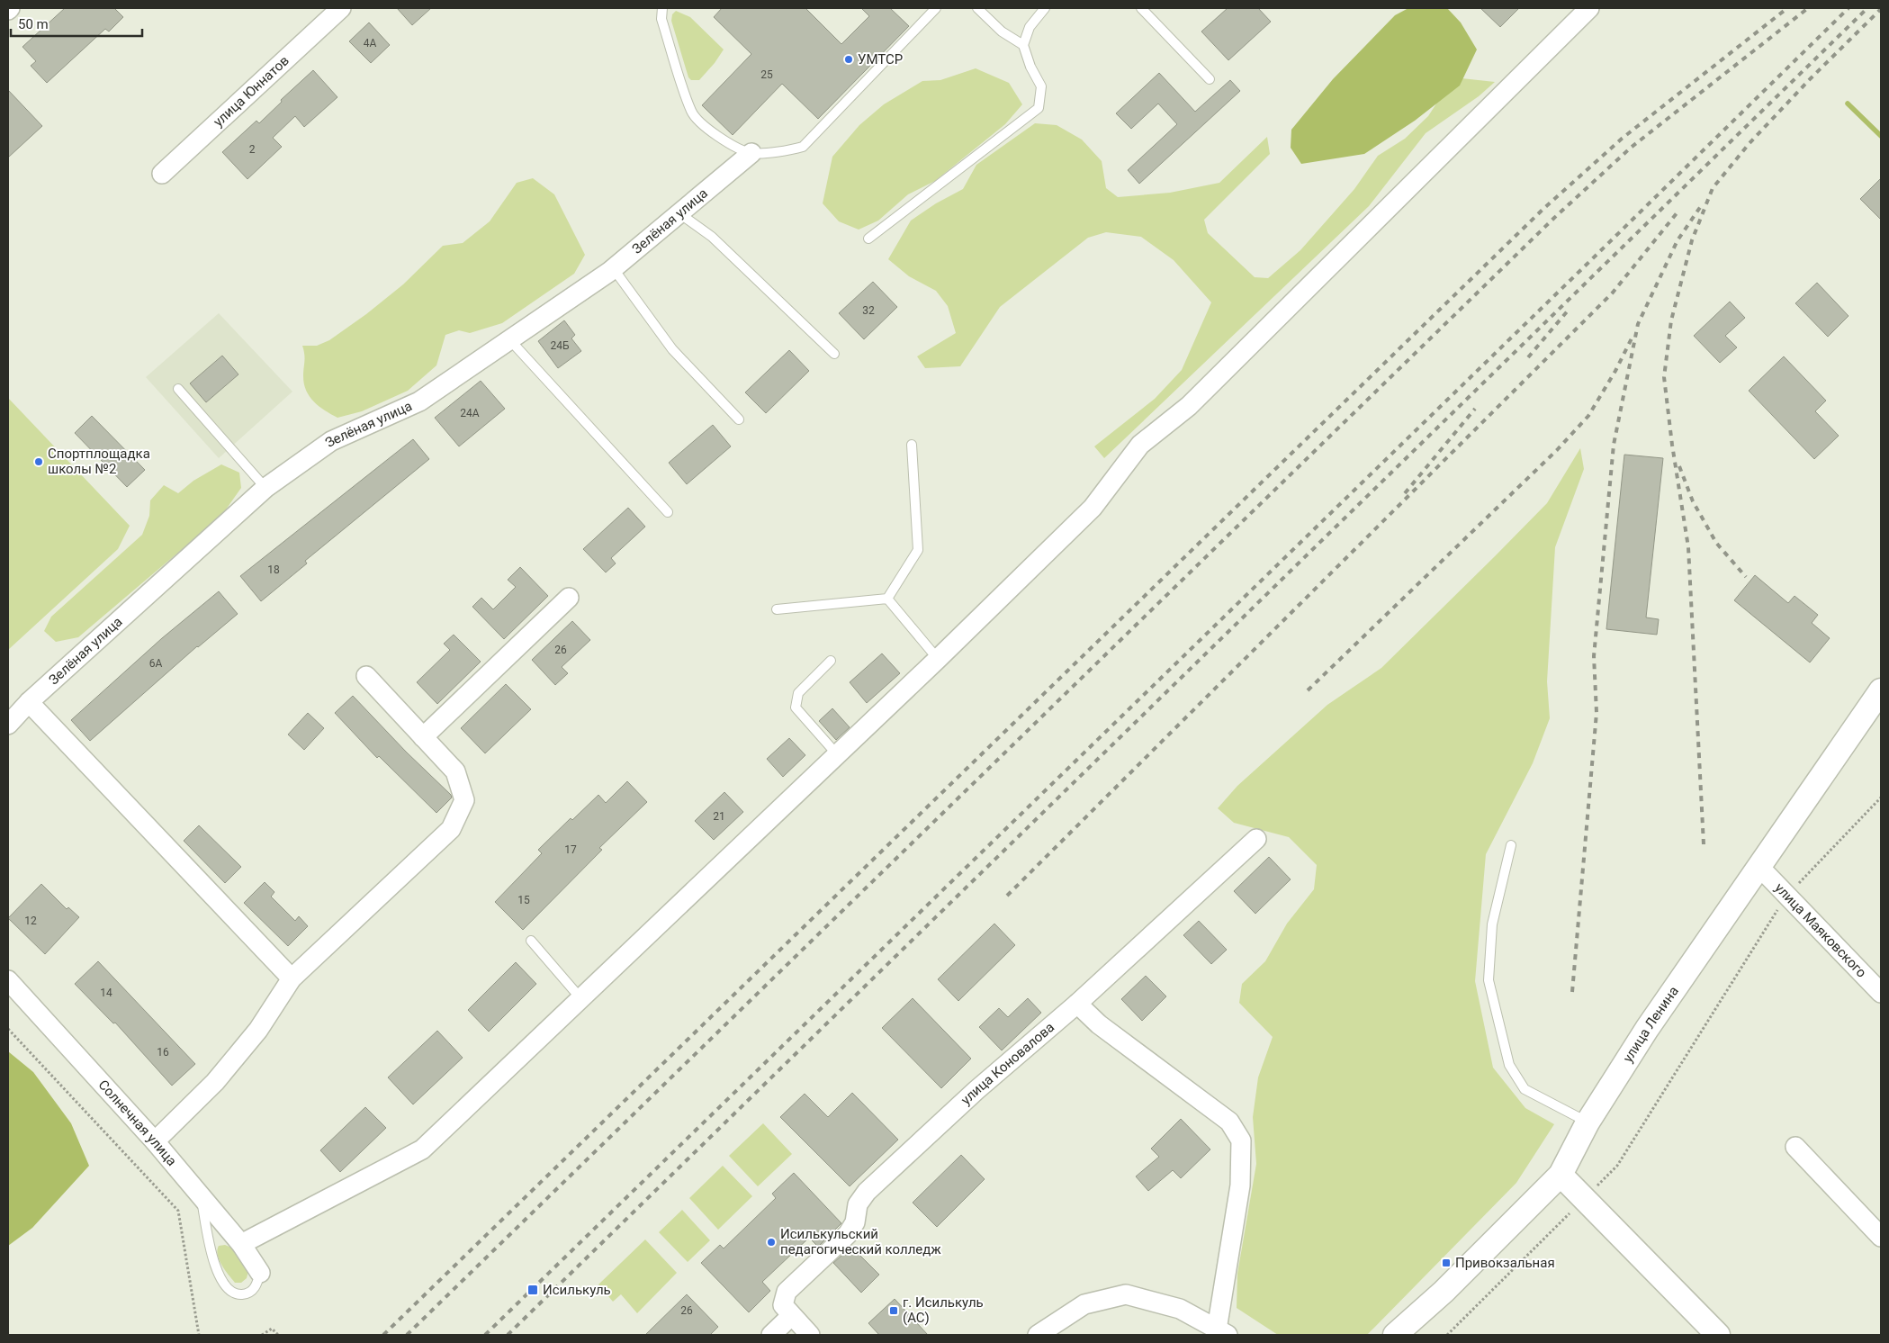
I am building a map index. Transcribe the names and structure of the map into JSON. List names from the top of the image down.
{
  "streets": {
    "street": [
      "улица Юннатов",
      "Зелёная улица",
      "улица Маяковского",
      "улица Ленина",
      "улица Коновалова",
      "Солнечная улица"
    ]
  },
  "crossings": [
    ["улица Маяковского", "улица Ленина"]
  ],
  "places": {
    "other": ["УМТСР", "Спортплощадка школы №2", "Исилькульский педагогический колледж"],
    "transit": ["Привокзальная", "Исилькуль", "г. Исилькуль (АС)"]
  },
  "house_numbers": [
    "4А",
    "25",
    "2",
    "32",
    "24Б",
    "24А",
    "18",
    "26",
    "6А",
    "21",
    "17",
    "15",
    "12",
    "14",
    "16",
    "26"
  ],
  "scale_bar": "50 m"
}
